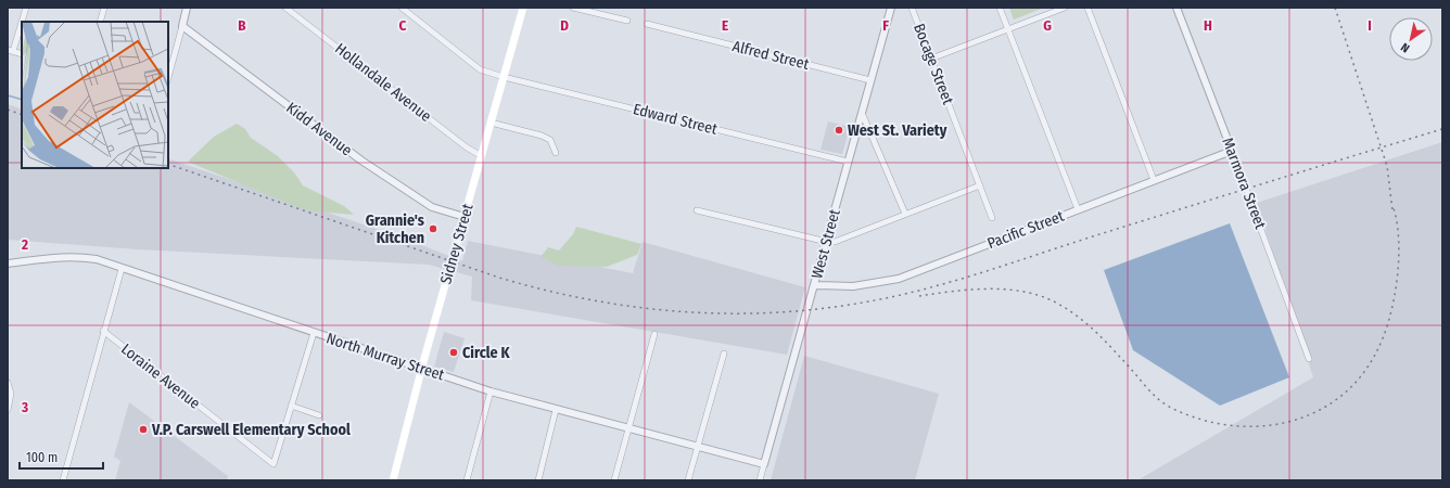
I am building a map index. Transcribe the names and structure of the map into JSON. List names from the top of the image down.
{
  "streets": {
    "main road": ["Sidney Street"],
    "street": [
      "Alfred Street",
      "Bocage Street",
      "Hollandale Avenue",
      "Edward Street",
      "Kidd Avenue",
      "Marmora Street",
      "Pacific Street",
      "West Street",
      "North Murray Street",
      "Loraine Avenue"
    ]
  },
  "crossings": [
    ["Alfred Street", "West Street"],
    ["Hollandale Avenue", "Sidney Street"],
    ["Edward Street", "Sidney Street"],
    ["Edward Street", "West Street"],
    ["Kidd Avenue", "Sidney Street"],
    ["Marmora Street", "Pacific Street"],
    ["Pacific Street", "West Street"],
    ["Sidney Street", "North Murray Street"],
    ["West Street", "North Murray Street"],
    ["North Murray Street", "Loraine Avenue"]
  ],
  "places": [
    "West St. Variety",
    "Grannie's Kitchen",
    "Circle K",
    "V.P. Carswell Elementary School"
  ],
  "scale_bar": "100 m",
  "north": "bottom left",
  "grid": {
    "columns": [
      "B",
      "C",
      "D",
      "E",
      "F",
      "G",
      "H",
      "I"
    ],
    "rows": ["2", "3"]
  }
}
